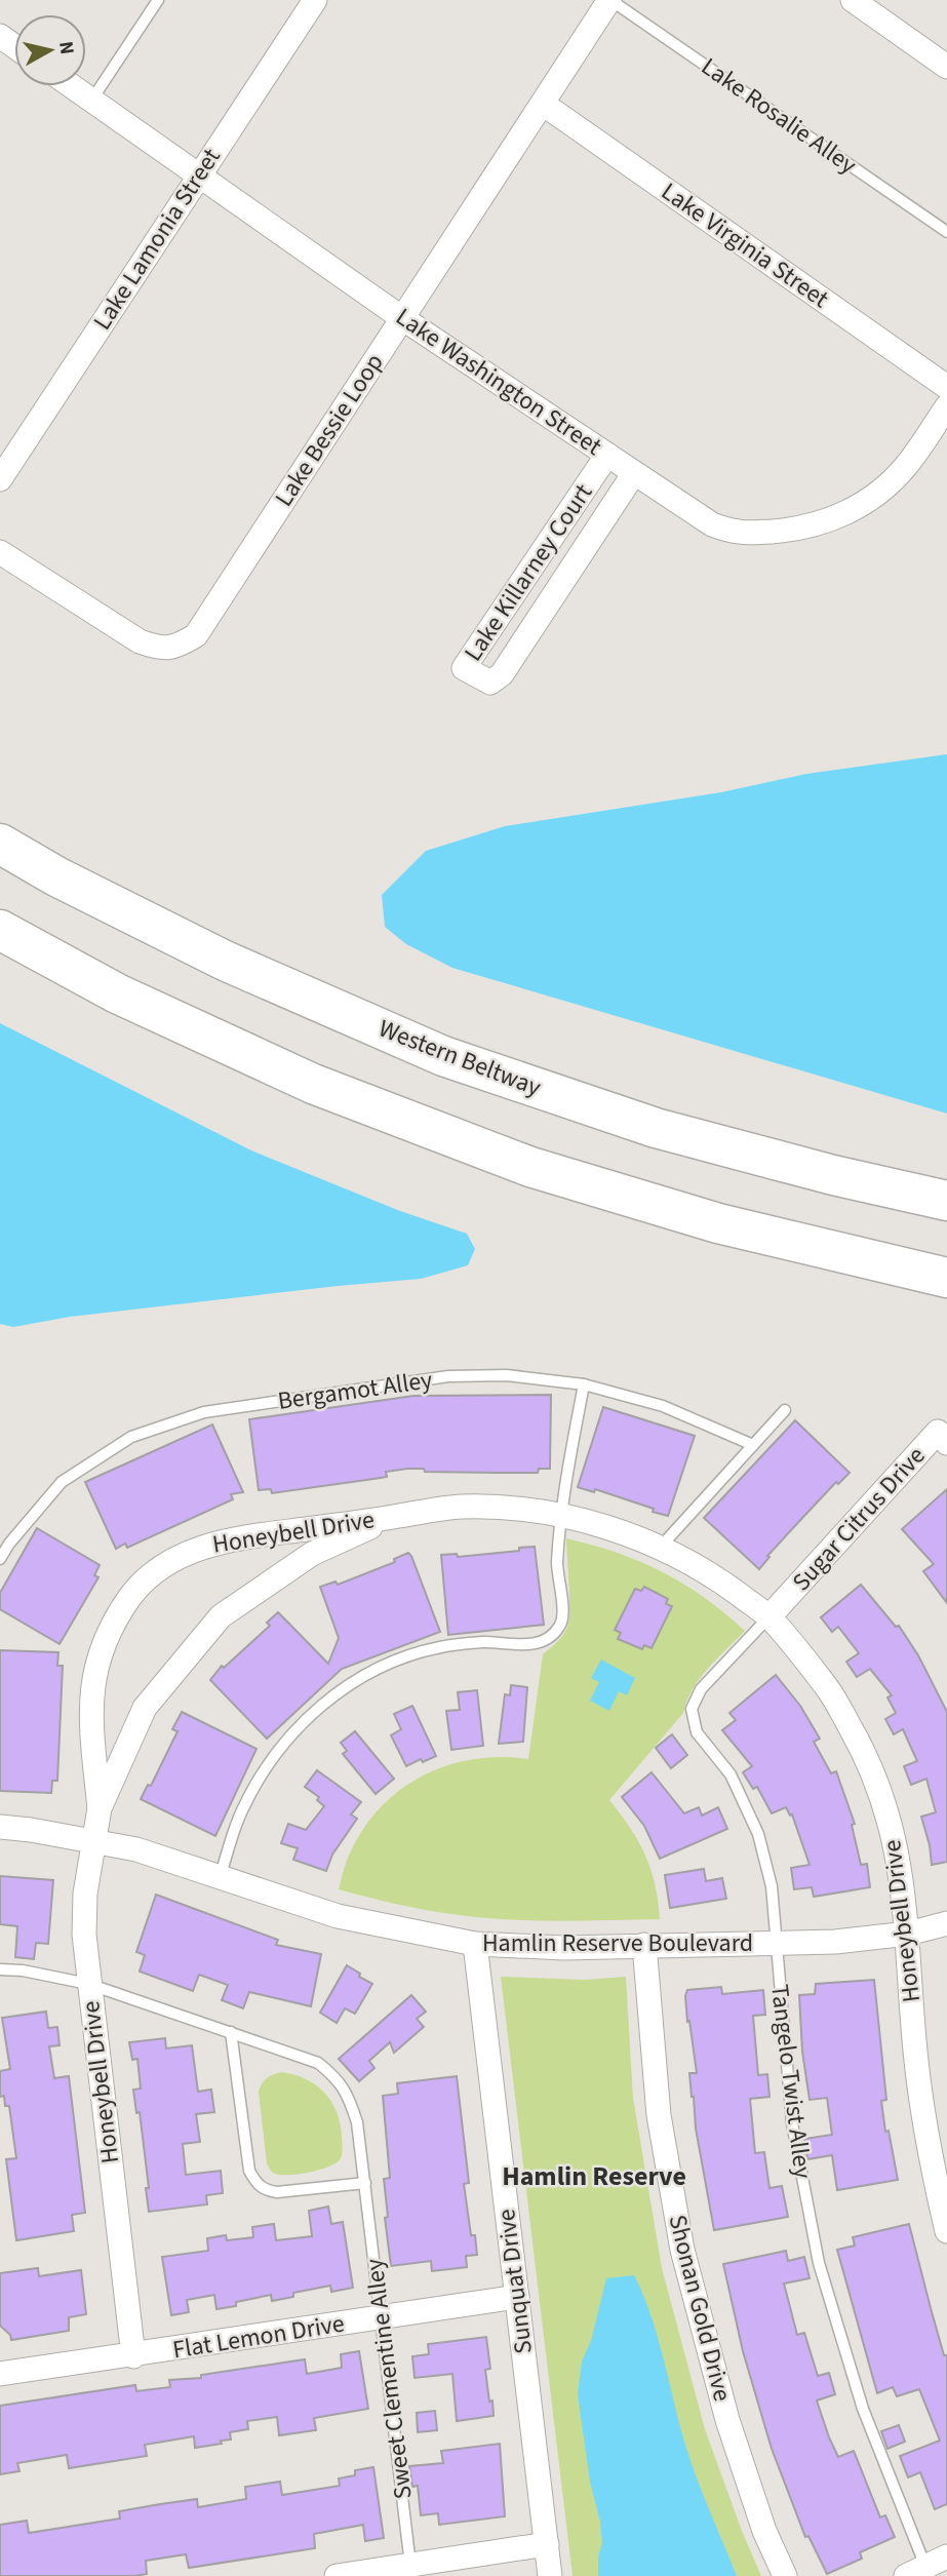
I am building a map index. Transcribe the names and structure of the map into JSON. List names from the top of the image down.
{
  "streets": {
    "highway": ["Western Beltway"],
    "street": [
      "Lake Lamonia Street",
      "Lake Virginia Street",
      "Lake Washington Street",
      "Lake Bessie Loop",
      "Lake Killarney Court",
      "Sugar Citrus Drive",
      "Honeybell Drive",
      "Hamlin Reserve Boulevard",
      "Sunquat Drive",
      "Shonan Gold Drive",
      "Flat Lemon Drive"
    ],
    "lane": [
      "Lake Rosalie Alley",
      "Bergamot Alley",
      "Tangelo Twist Alley",
      "Sweet Clementine Alley"
    ]
  },
  "crossings": [
    ["Lake Rosalie Alley", "Lake Bessie Loop"],
    ["Lake Lamonia Street", "Lake Washington Street"],
    ["Lake Virginia Street", "Lake Bessie Loop"],
    ["Lake Washington Street", "Lake Bessie Loop"],
    ["Lake Washington Street", "Lake Killarney Court"],
    ["Sugar Citrus Drive", "Honeybell Drive"],
    ["Sugar Citrus Drive", "Tangelo Twist Alley"],
    ["Honeybell Drive", "Hamlin Reserve Boulevard"],
    ["Honeybell Drive", "Tangelo Twist Alley"],
    ["Honeybell Drive", "Flat Lemon Drive"],
    ["Honeybell Drive", "Sweet Clementine Alley"],
    ["Hamlin Reserve Boulevard", "Tangelo Twist Alley"],
    ["Hamlin Reserve Boulevard", "Sunquat Drive"],
    ["Hamlin Reserve Boulevard", "Shonan Gold Drive"],
    ["Sunquat Drive", "Flat Lemon Drive"],
    ["Flat Lemon Drive", "Sweet Clementine Alley"]
  ],
  "districts": ["Hamlin Reserve"],
  "north": "right"
}
